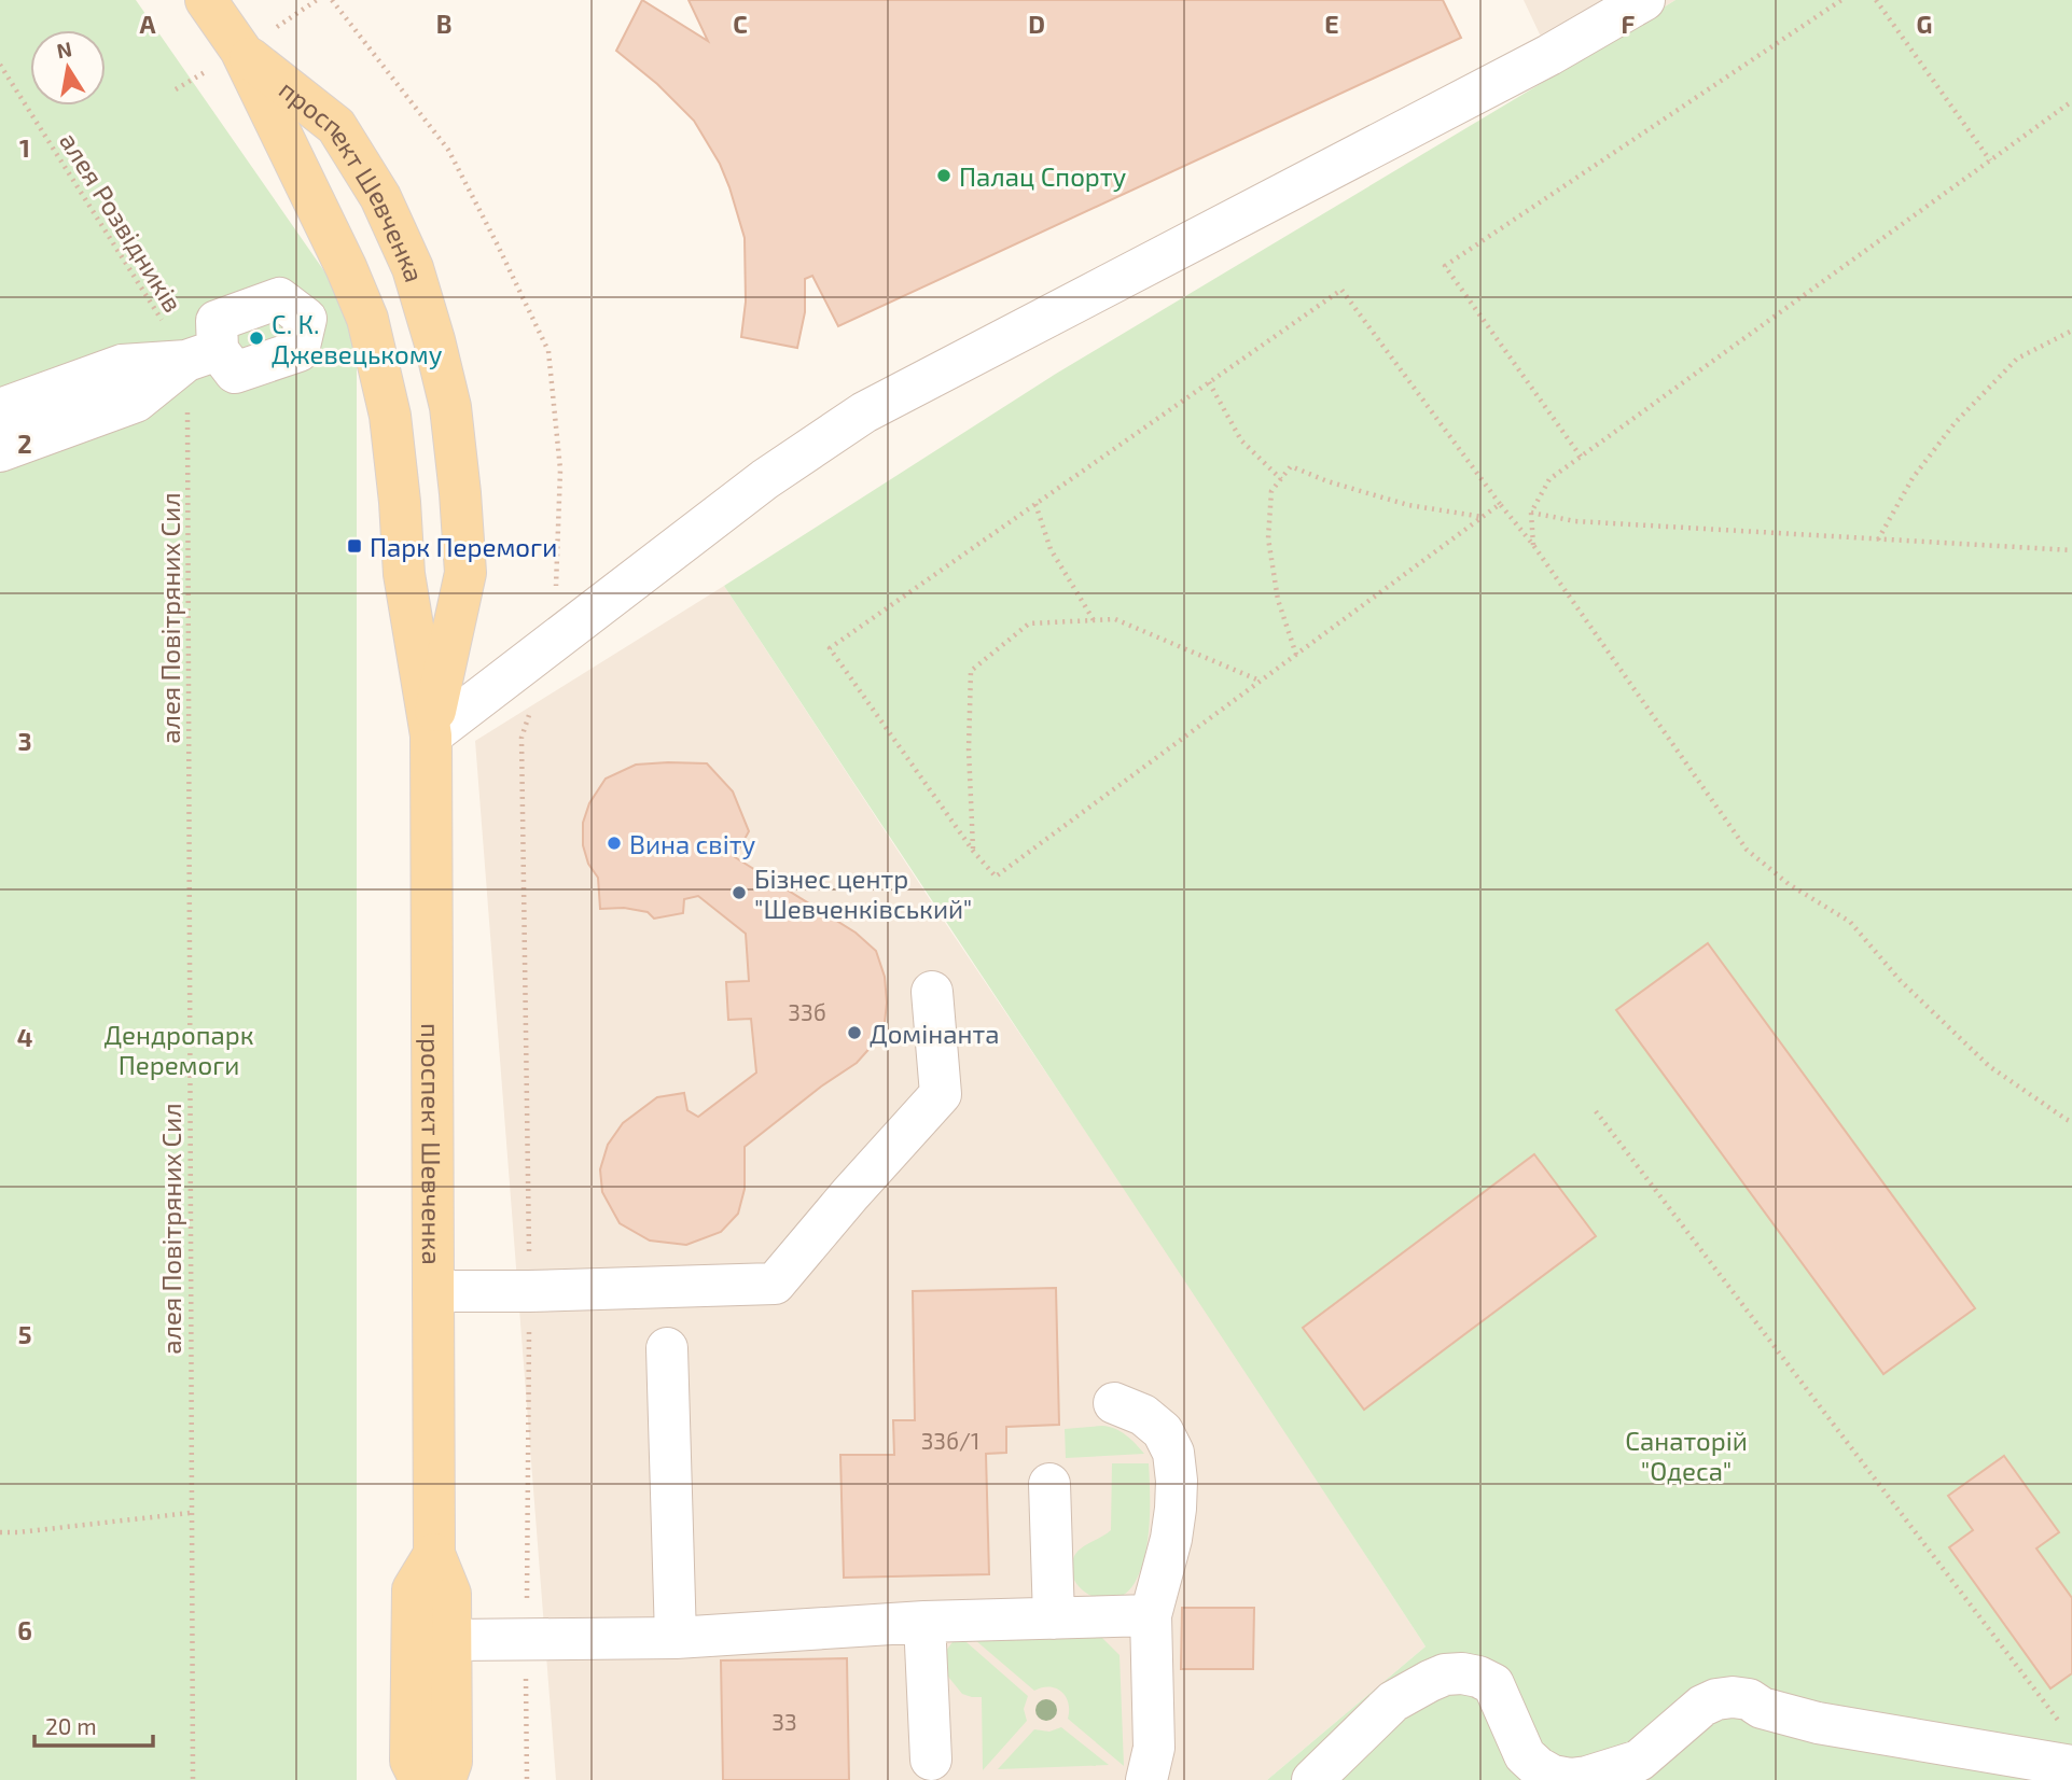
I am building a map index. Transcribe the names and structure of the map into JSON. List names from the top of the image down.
{
  "streets": {
    "main road": ["проспект Шевченка"],
    "path": ["алея Розвідників", "алея Повітряних Сил"]
  },
  "crossings": [
    ["алея Розвідників", "алея Повітряних Сил"]
  ],
  "parks": ["Дендропарк Перемоги", "Санаторій \"Одеса\""],
  "places": {
    "other": [
      "Палац Спорту",
      "С. К. Джевецькому",
      "Вина світу",
      "Бізнес центр \"Шевченківський\"",
      "Домінанта"
    ],
    "transit": ["Парк Перемоги"]
  },
  "house_numbers": ["33б", "33б/1", "33"],
  "scale_bar": "20 m",
  "north": "top",
  "grid": {
    "columns": [
      "A",
      "B",
      "C",
      "D",
      "E",
      "F",
      "G"
    ],
    "rows": [
      "1",
      "2",
      "3",
      "4",
      "5",
      "6"
    ]
  }
}
